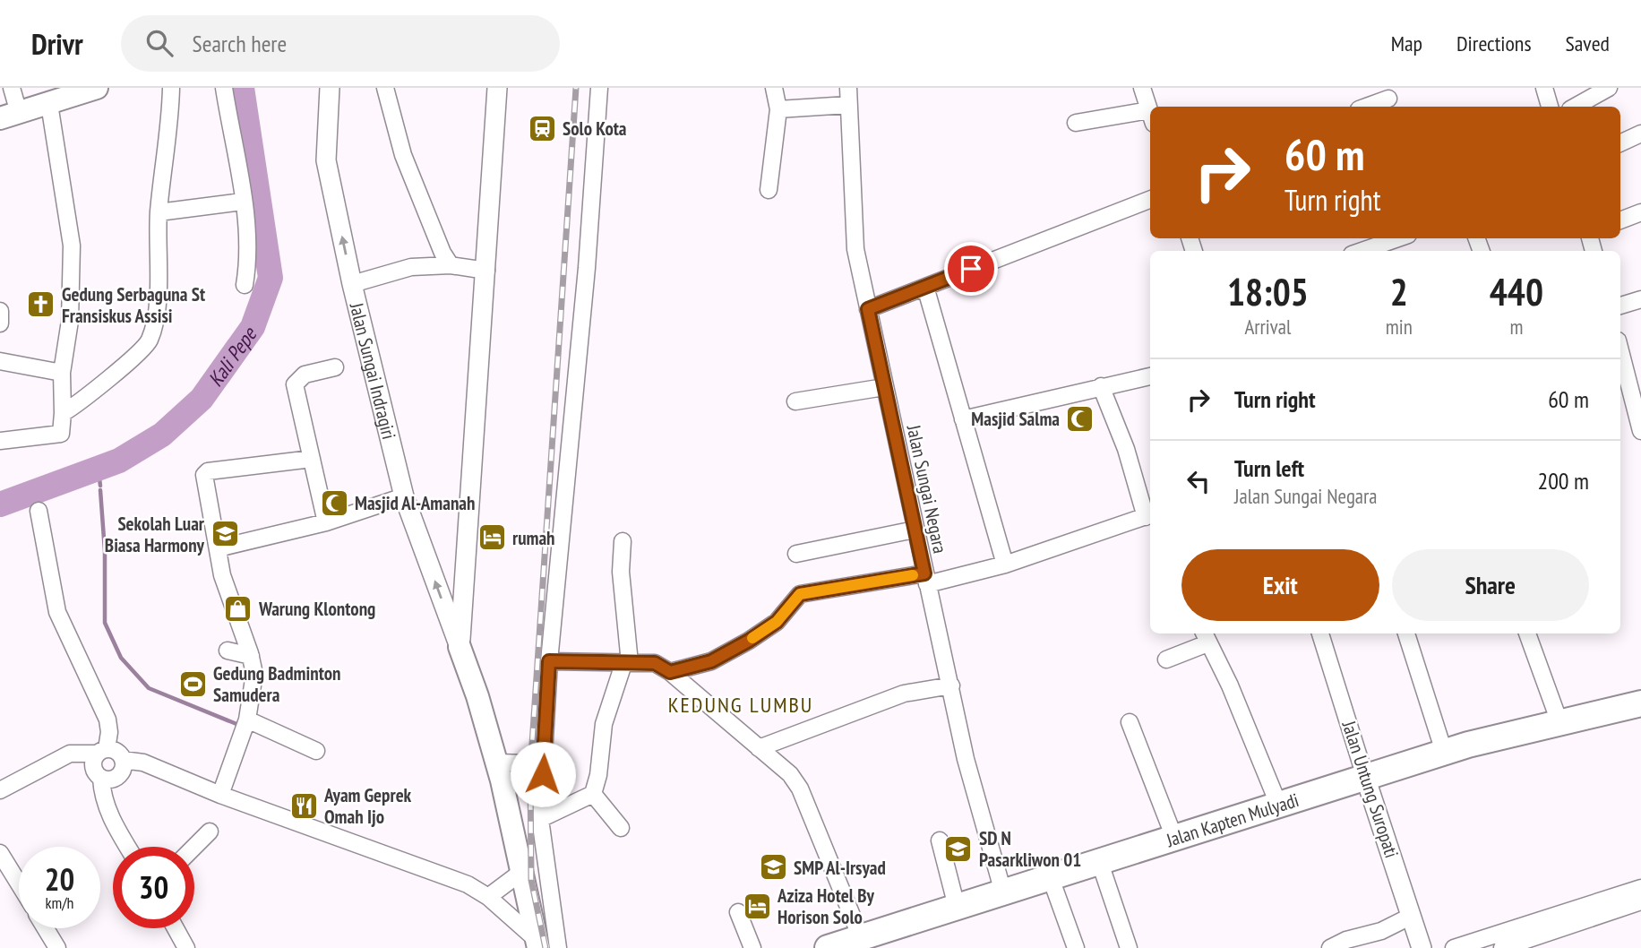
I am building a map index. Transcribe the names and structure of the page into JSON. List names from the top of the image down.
{
  "streets": {
    "main road": ["Jalan Kapten Mulyadi"],
    "street": ["Jalan Sungai Indragiri", "Jalan Sungai Negara", "Jalan Untung Suropati"]
  },
  "crossings": [
    ["Jalan Sungai Negara", "Jalan Kapten Mulyadi"],
    ["Jalan Untung Suropati", "Jalan Kapten Mulyadi"]
  ],
  "districts": ["KEDUNG LUMBU"],
  "water": ["Kali Pepe"],
  "places": {
    "station": ["Solo Kota"],
    "church": ["Gedung Serbaguna St Fransiskus Assisi"],
    "mosque": ["Masjid Salma", "Masjid Al-Amanah"],
    "school or university": ["Sekolah Luar Biasa Harmony", "SD N Pasarkliwon 01", "SMP Al-Irsyad"],
    "hotel": ["rumah", "Aziza Hotel By Horison Solo"],
    "shop": ["Warung Klontong"],
    "sports": ["Gedung Badminton Samudera"],
    "restaurant": ["Ayam Geprek Omah Ijo"]
  },
  "page": {
    "header": "Drivr",
    "search": "Search here",
    "nav": ["Map", "Directions", "Saved"],
    "turn": ["60 m", "Turn right"],
    "eta": [
      "18:05",
      "Arrival",
      "2",
      "min",
      "440",
      "m"
    ],
    "list": [
      {
        "name": "Turn right",
        "value": "60 m"
      },
      {
        "name": "Turn left",
        "note": "Jalan Sungai Negara",
        "value": "200 m"
      }
    ],
    "buttons": ["Exit", "Share"],
    "speed": "20 km/h",
    "limit": "30"
  }
}
